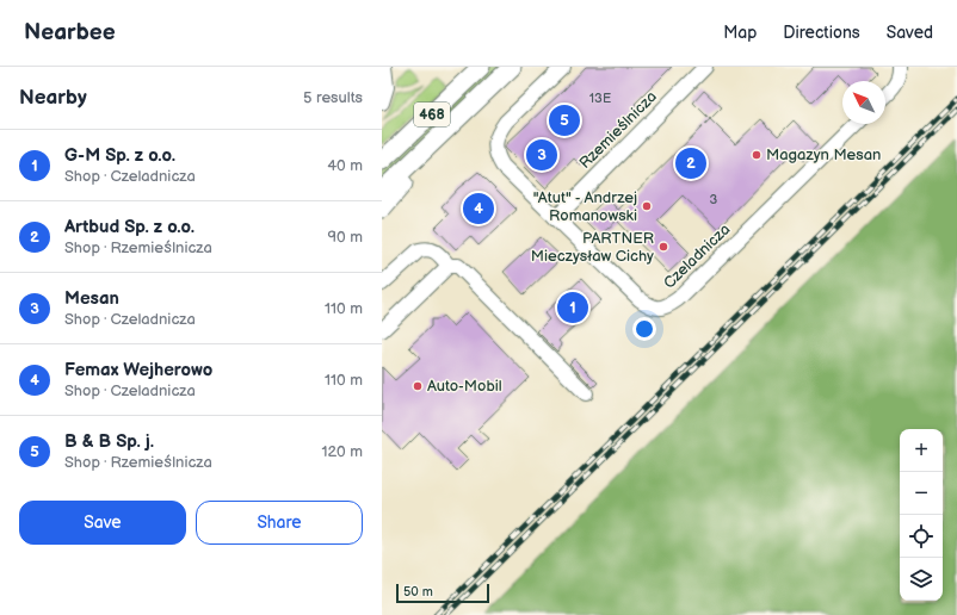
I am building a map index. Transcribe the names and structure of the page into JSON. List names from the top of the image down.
{
  "streets": {
    "main road": ["468"],
    "street": ["Rzemieślnicza", "Czeladnicza"]
  },
  "crossings": [
    ["Rzemieślnicza", "Czeladnicza"]
  ],
  "places": [
    "Magazyn Mesan",
    "\"Atut\" - Andrzej Romanowski",
    "PARTNER Mieczysław Cichy",
    "Auto-Mobil"
  ],
  "house_numbers": ["13E", "3"],
  "scale_bar": "50 m",
  "north": "top left",
  "page": {
    "header": "Nearbee",
    "nav": ["Map", "Directions", "Saved"],
    "heading": ["Nearby", "5 results"],
    "pins": [
      "5",
      "3",
      "2",
      "4",
      "1"
    ],
    "list": [
      {
        "mark": "1",
        "name": "G-M Sp. z o.o.",
        "note": "Shop · Czeladnicza",
        "value": "40 m"
      },
      {
        "mark": "2",
        "name": "Artbud Sp. z o.o.",
        "note": "Shop · Rzemieślnicza",
        "value": "90 m"
      },
      {
        "mark": "3",
        "name": "Mesan",
        "note": "Shop · Czeladnicza",
        "value": "110 m"
      },
      {
        "mark": "4",
        "name": "Femax Wejherowo",
        "note": "Shop · Czeladnicza",
        "value": "110 m"
      },
      {
        "mark": "5",
        "name": "B & B Sp. j.",
        "note": "Shop · Rzemieślnicza",
        "value": "120 m"
      }
    ],
    "map_buttons": ["+", "−"],
    "buttons": ["Save", "Share"],
    "scale": "50 m"
  }
}
